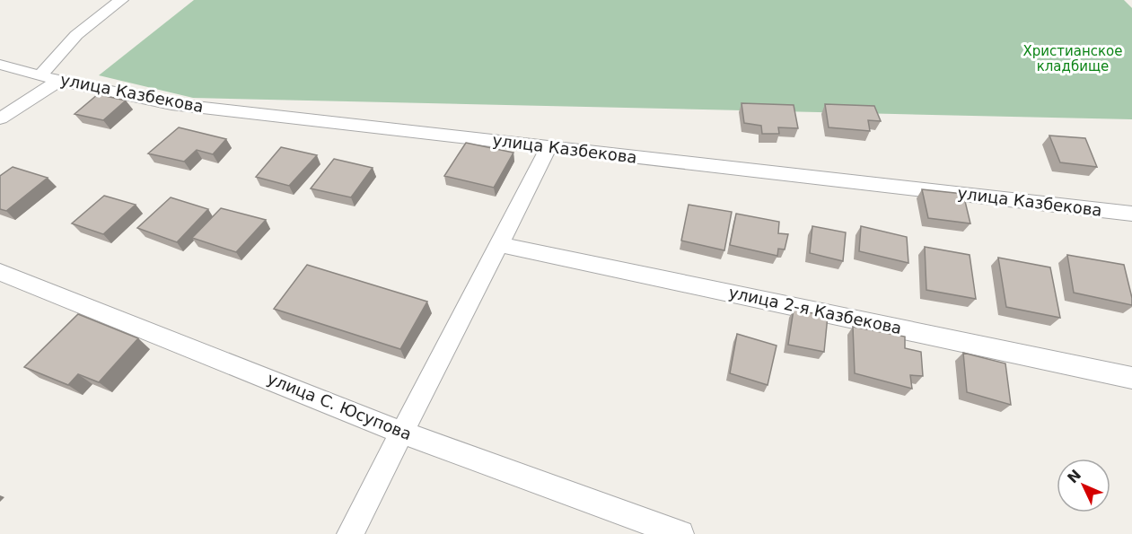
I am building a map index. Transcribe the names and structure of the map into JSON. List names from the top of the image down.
{
  "streets": {
    "street": ["улица Казбекова", "улица 2-я Казбекова", "улица С. Юсупова"]
  },
  "parks": ["Христианское кладбище"],
  "north": "top left"
}
